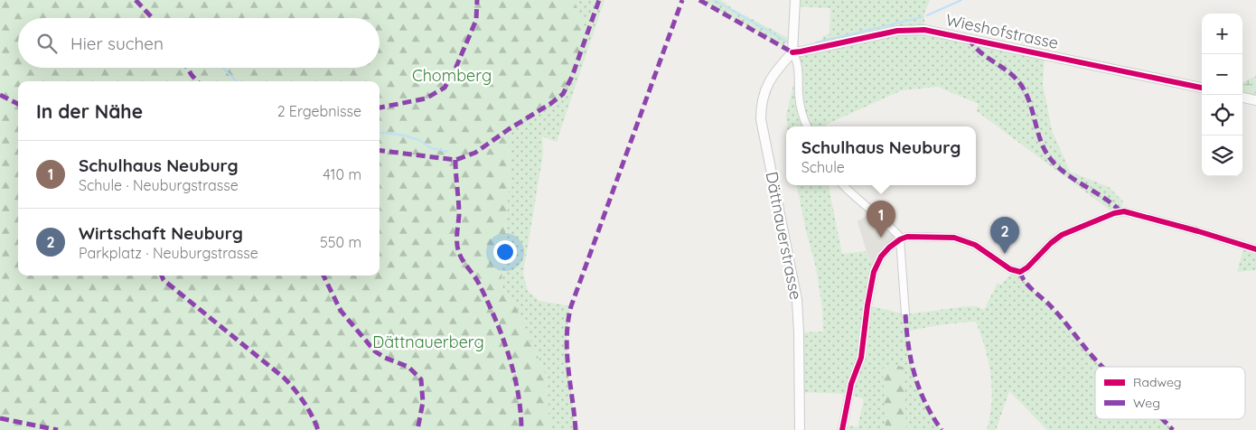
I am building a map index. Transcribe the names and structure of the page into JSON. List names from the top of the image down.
{
  "streets": {
    "street": ["Wieshofstrasse", "Dättnauerstrasse"]
  },
  "crossings": [
    ["Wieshofstrasse", "Dättnauerstrasse"]
  ],
  "parks": ["Chomberg", "Dättnauerberg"],
  "legend": ["Radweg", "Weg"],
  "page": {
    "map_buttons": ["+", "−"],
    "search": "Hier suchen",
    "heading": ["In der Nähe", "2 Ergebnisse"],
    "popup": ["Schulhaus Neuburg", "Schule"],
    "list": [
      {
        "mark": "1",
        "name": "Schulhaus Neuburg",
        "note": "Schule · Neuburgstrasse",
        "value": "410 m"
      },
      {
        "mark": "2",
        "name": "Wirtschaft Neuburg",
        "note": "Parkplatz · Neuburgstrasse",
        "value": "550 m"
      }
    ],
    "pins": ["1", "2"]
  }
}
